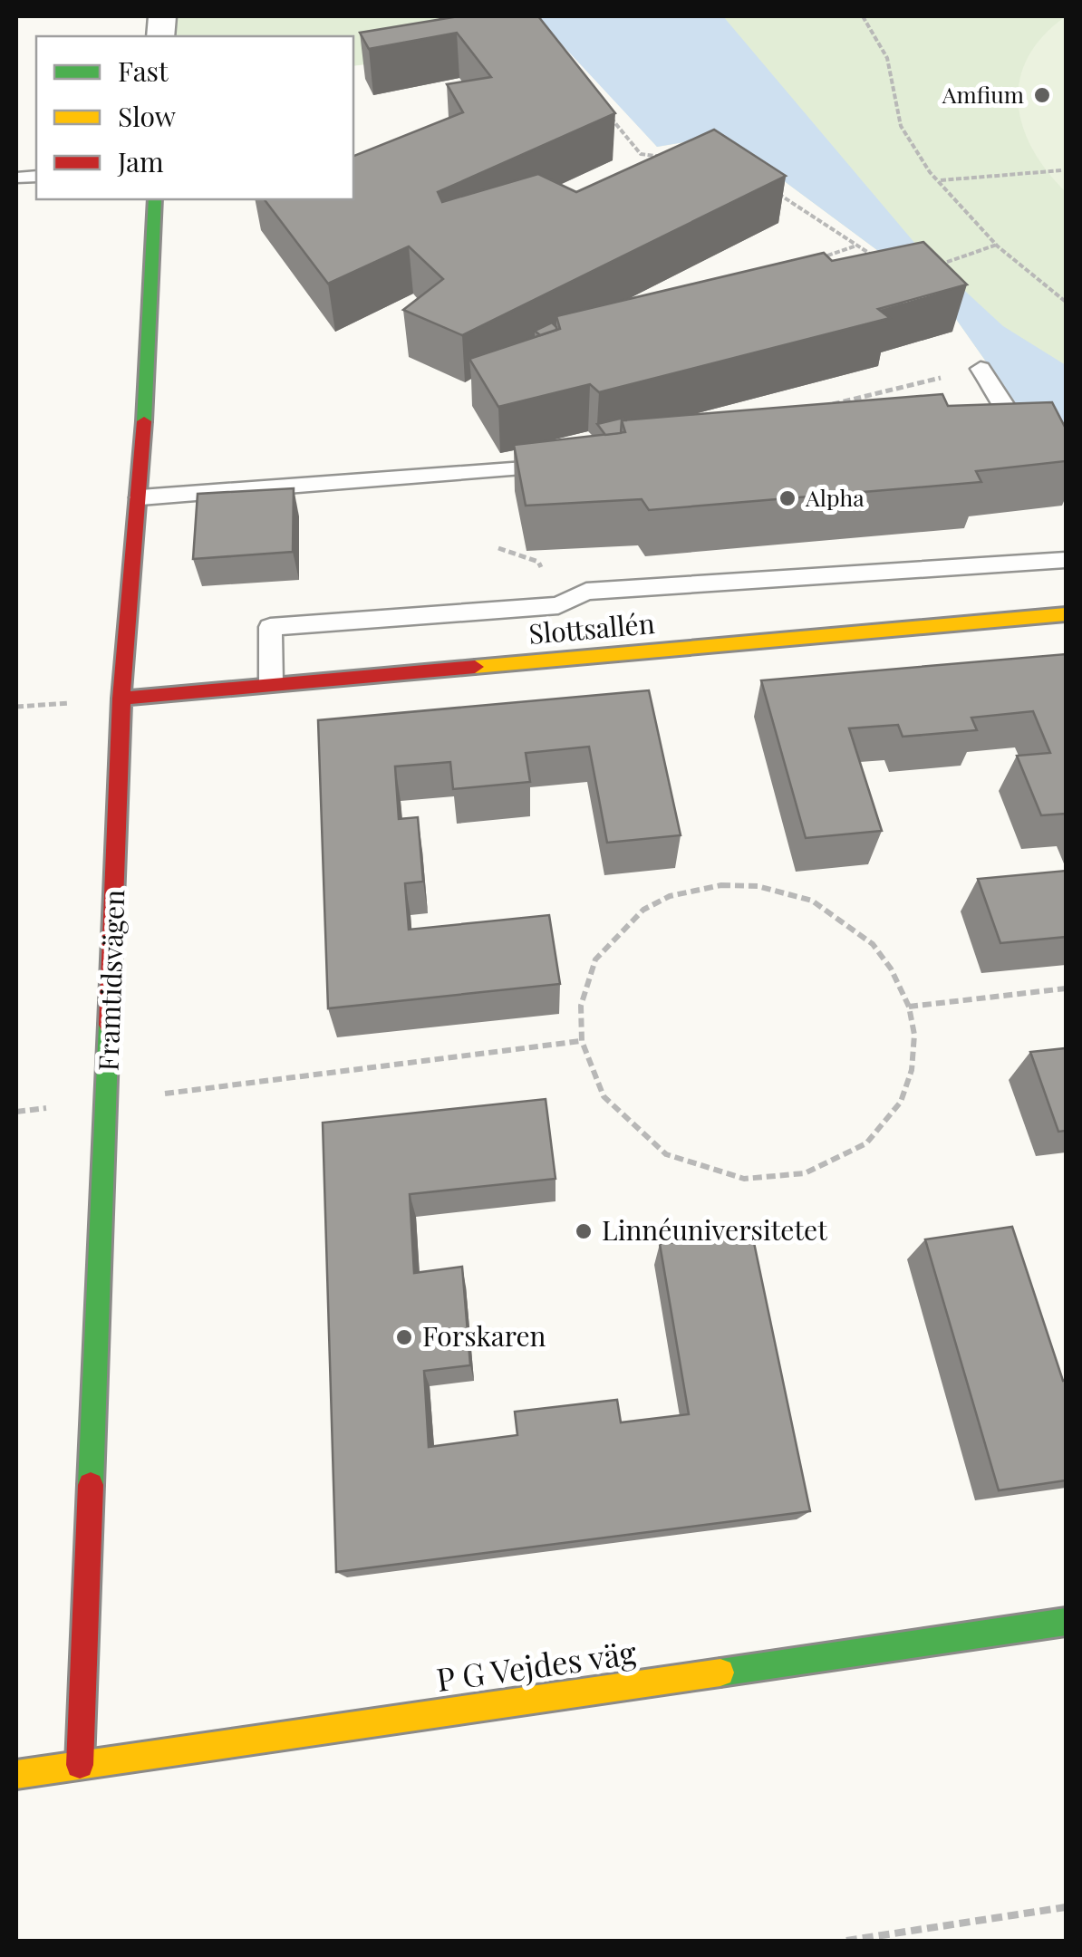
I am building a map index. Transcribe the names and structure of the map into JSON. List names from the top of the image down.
{
  "streets": {
    "street": ["Slottsallén", "Framtidsvägen", "P G Vejdes väg"]
  },
  "crossings": [
    ["Slottsallén", "Framtidsvägen"],
    ["Framtidsvägen", "P G Vejdes väg"]
  ],
  "places": [
    "Amfium",
    "Alpha",
    "Linnéuniversitetet",
    "Forskaren"
  ],
  "legend": ["Fast", "Slow", "Jam"]
}
